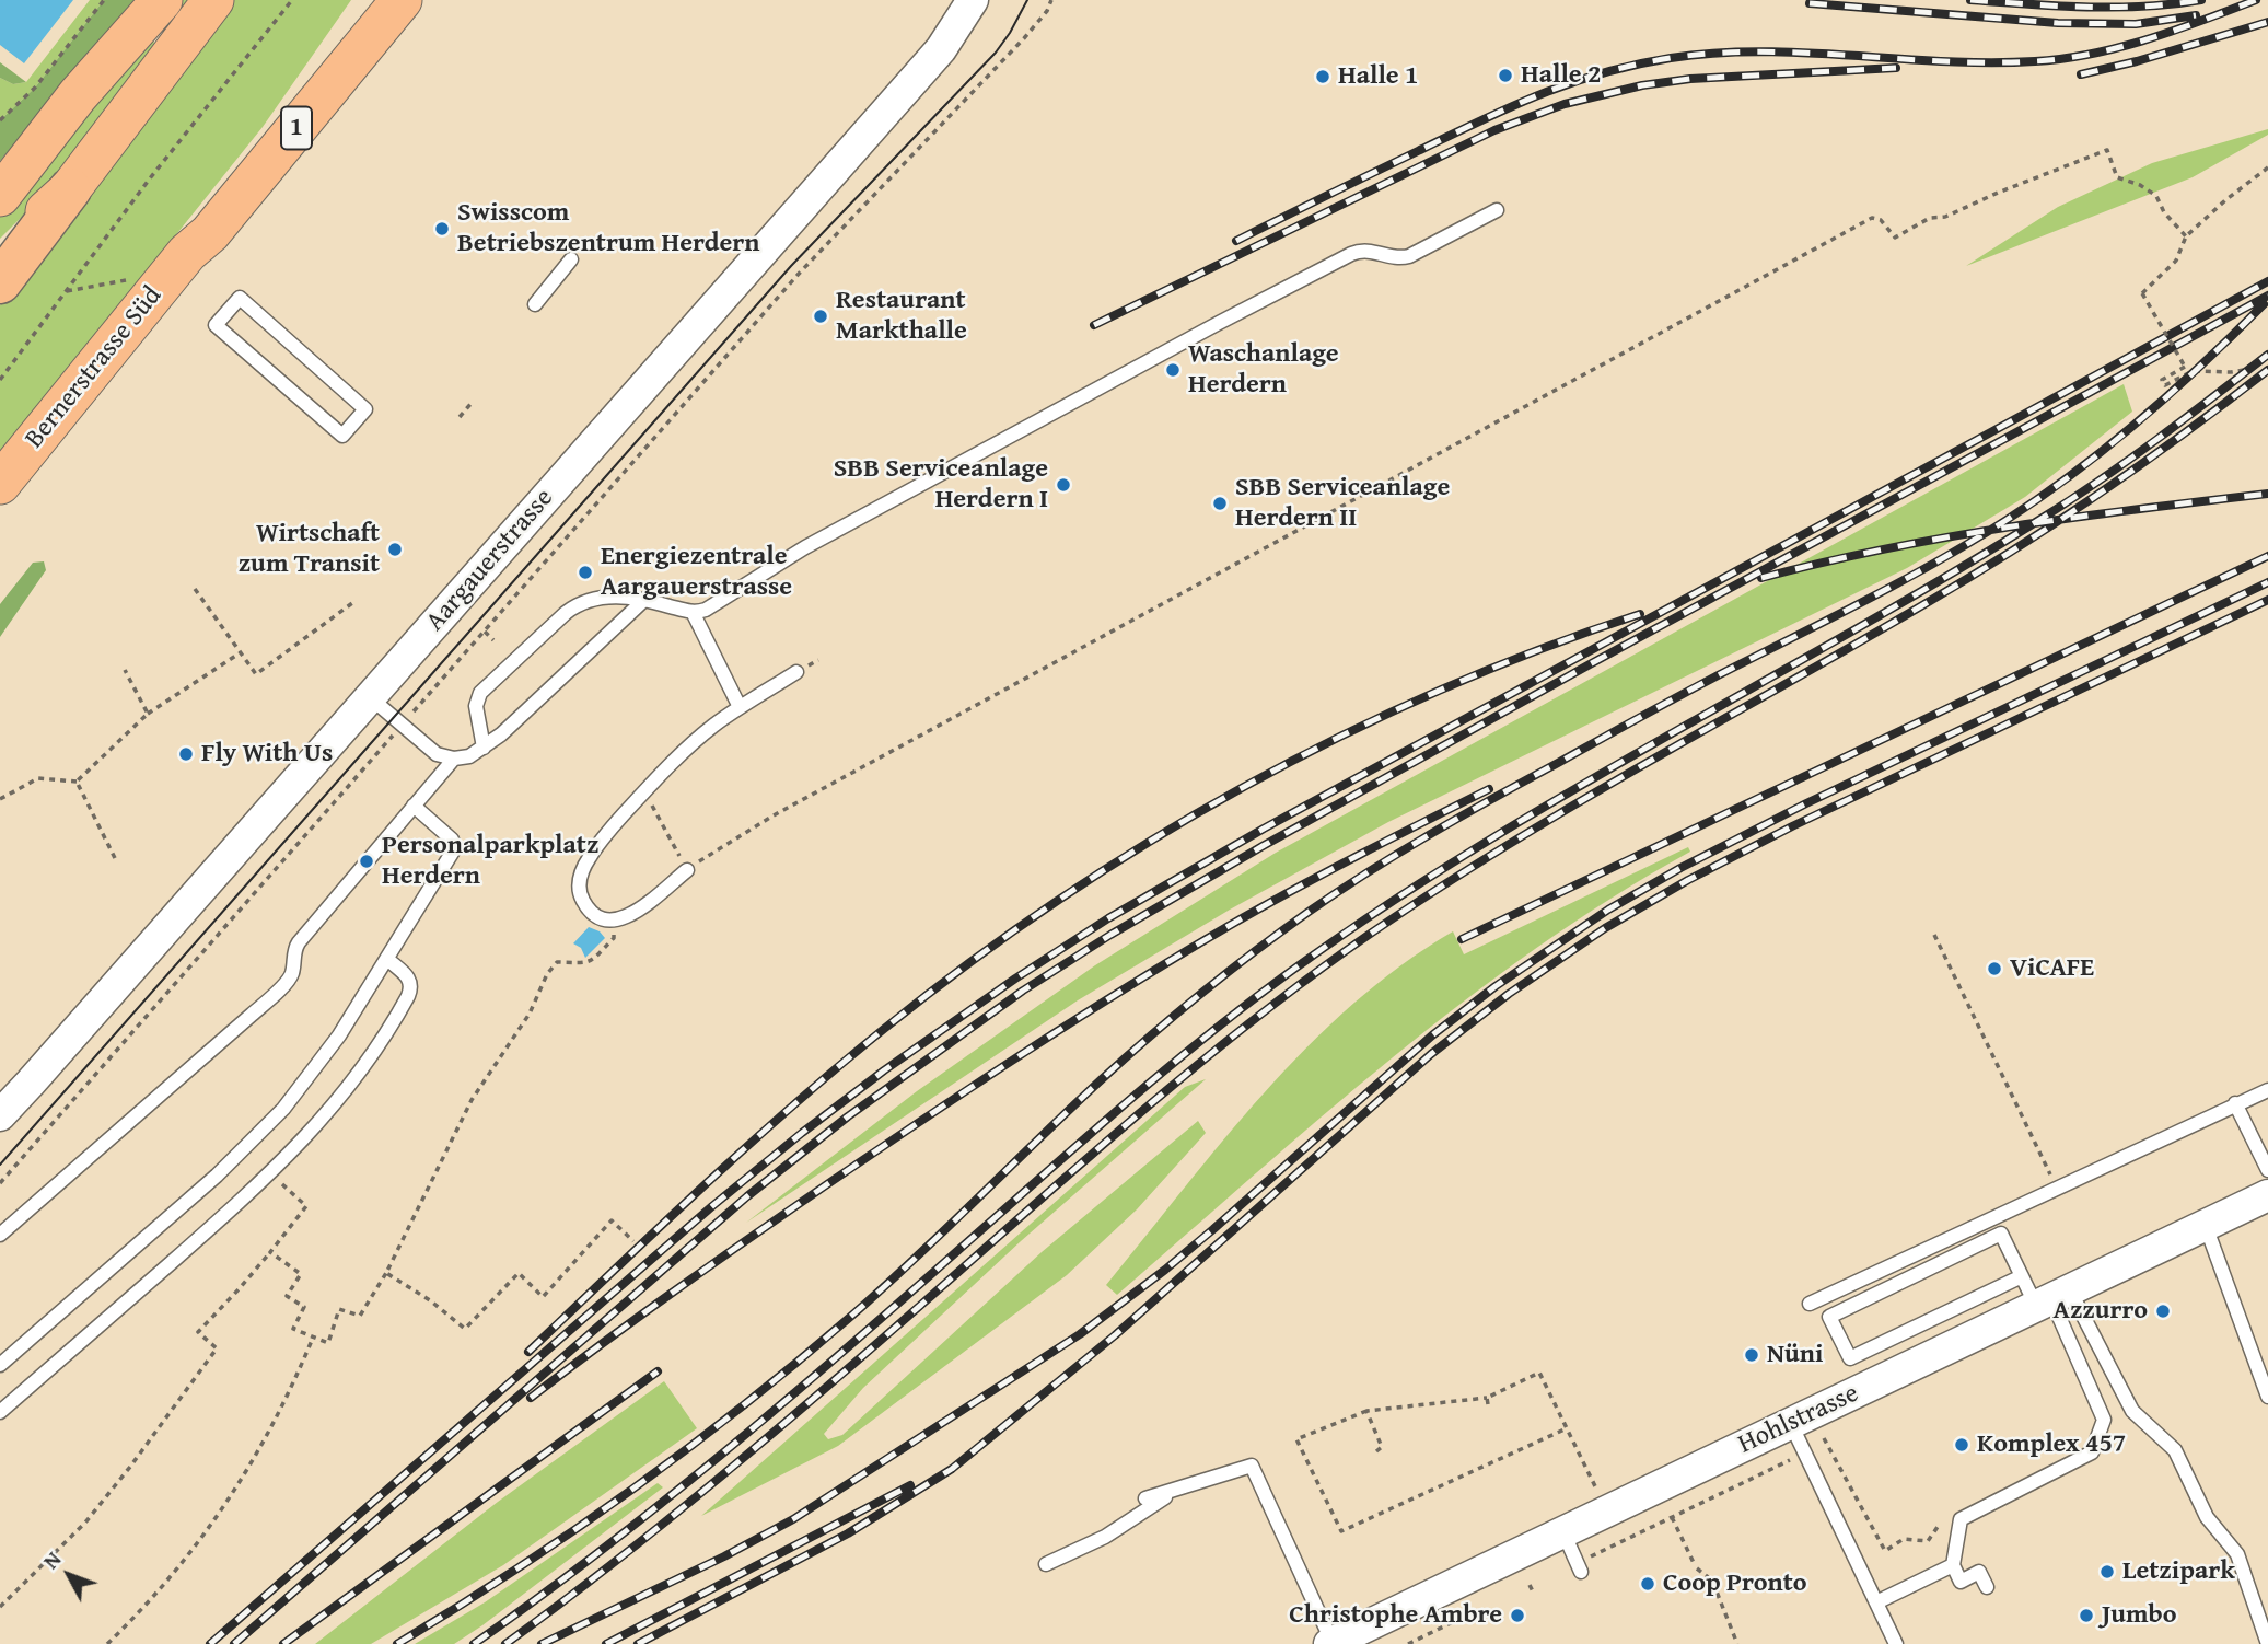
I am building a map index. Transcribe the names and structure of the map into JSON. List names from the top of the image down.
{
  "streets": {
    "main road": ["1", "Bernerstrasse Süd"],
    "street": ["Aargauerstrasse", "Hohlstrasse"]
  },
  "crossings": [
    ["1", "Bernerstrasse Süd"]
  ],
  "places": [
    "Halle 2",
    "Halle 1",
    "Swisscom Betriebszentrum Herdern",
    "Restaurant Markthalle",
    "Waschanlage Herdern",
    "SBB Serviceanlage Herdern I",
    "SBB Serviceanlage Herdern II",
    "Wirtschaft zum Transit",
    "Energiezentrale Aargauerstrasse",
    "Fly With Us",
    "Personalparkplatz Herdern",
    "ViCAFE",
    "Azzurro",
    "Nüni",
    "Komplex 457",
    "Letzipark",
    "Coop Pronto",
    "Christophe Ambre",
    "Jumbo"
  ],
  "north": "top left"
}
